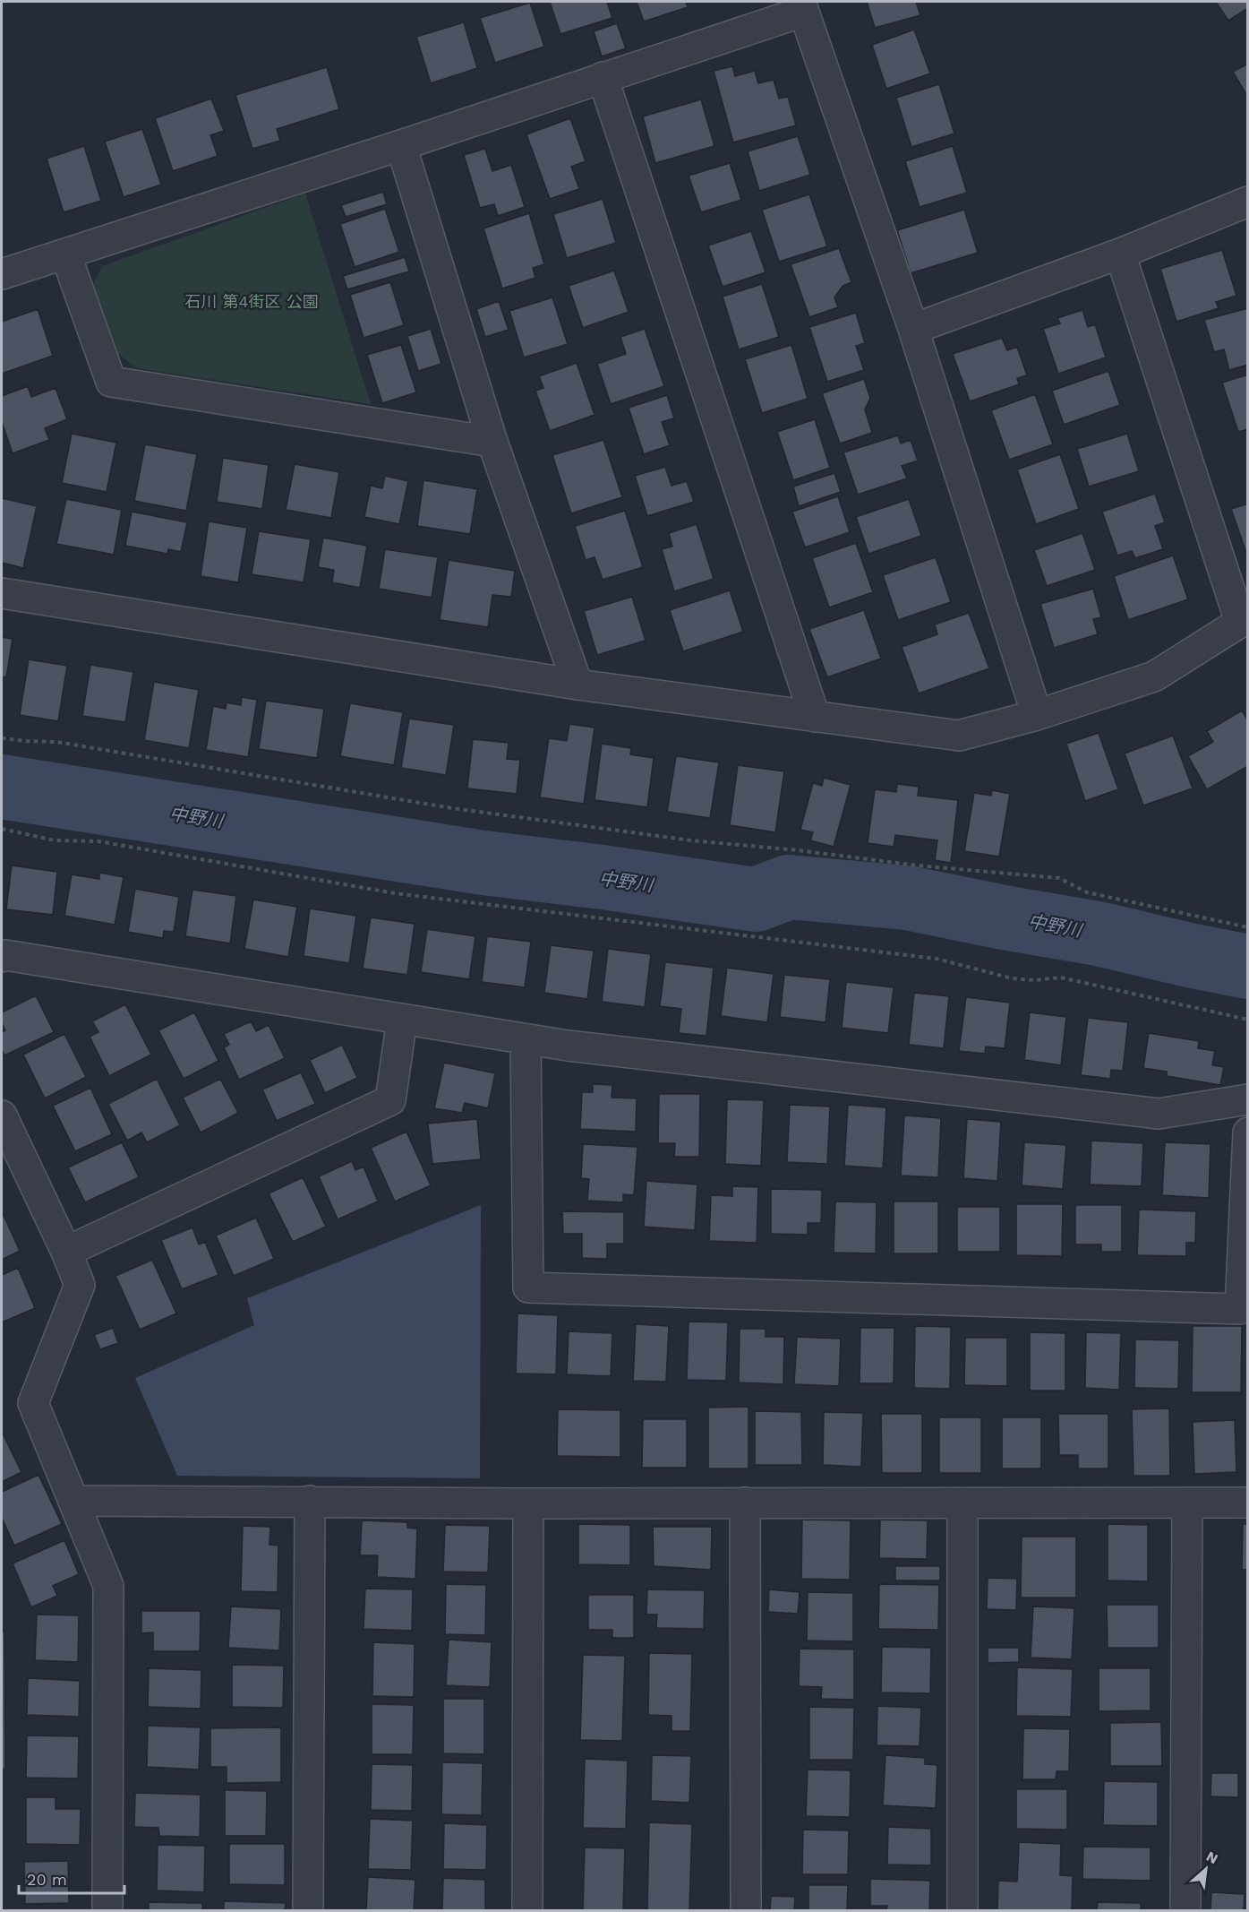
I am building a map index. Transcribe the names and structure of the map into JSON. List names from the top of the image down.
{
  "water": ["中野川"],
  "parks": ["石川 第4街区 公園"],
  "scale_bar": "20 m",
  "north": "top right"
}
